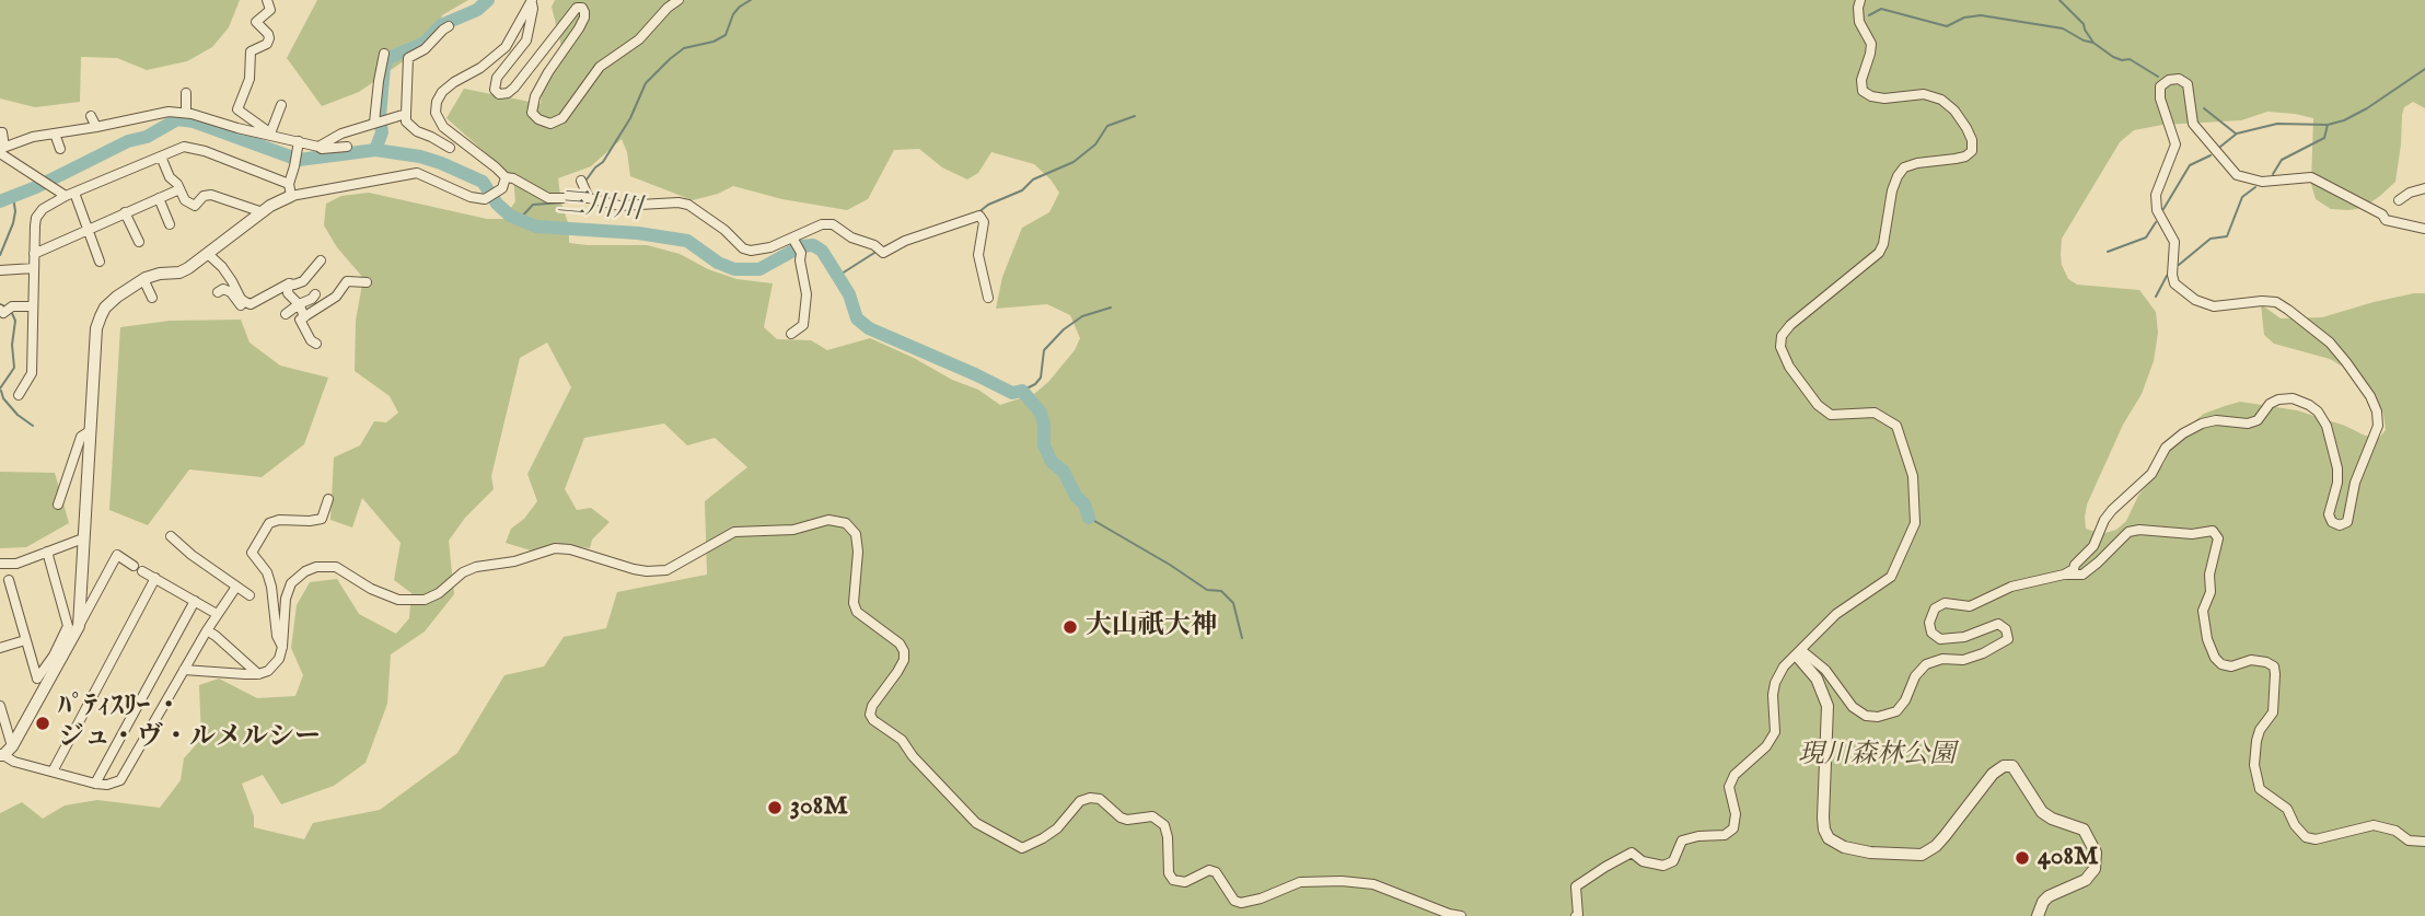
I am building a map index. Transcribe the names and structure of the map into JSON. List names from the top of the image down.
{
  "water": ["三川川"],
  "parks": ["現川森林公園"],
  "places": [
    "大山祇大神",
    "ﾊﾟﾃｨｽﾘｰ ・ ジュ・ヴ・ルメルシー",
    "308M",
    "408M"
  ]
}
